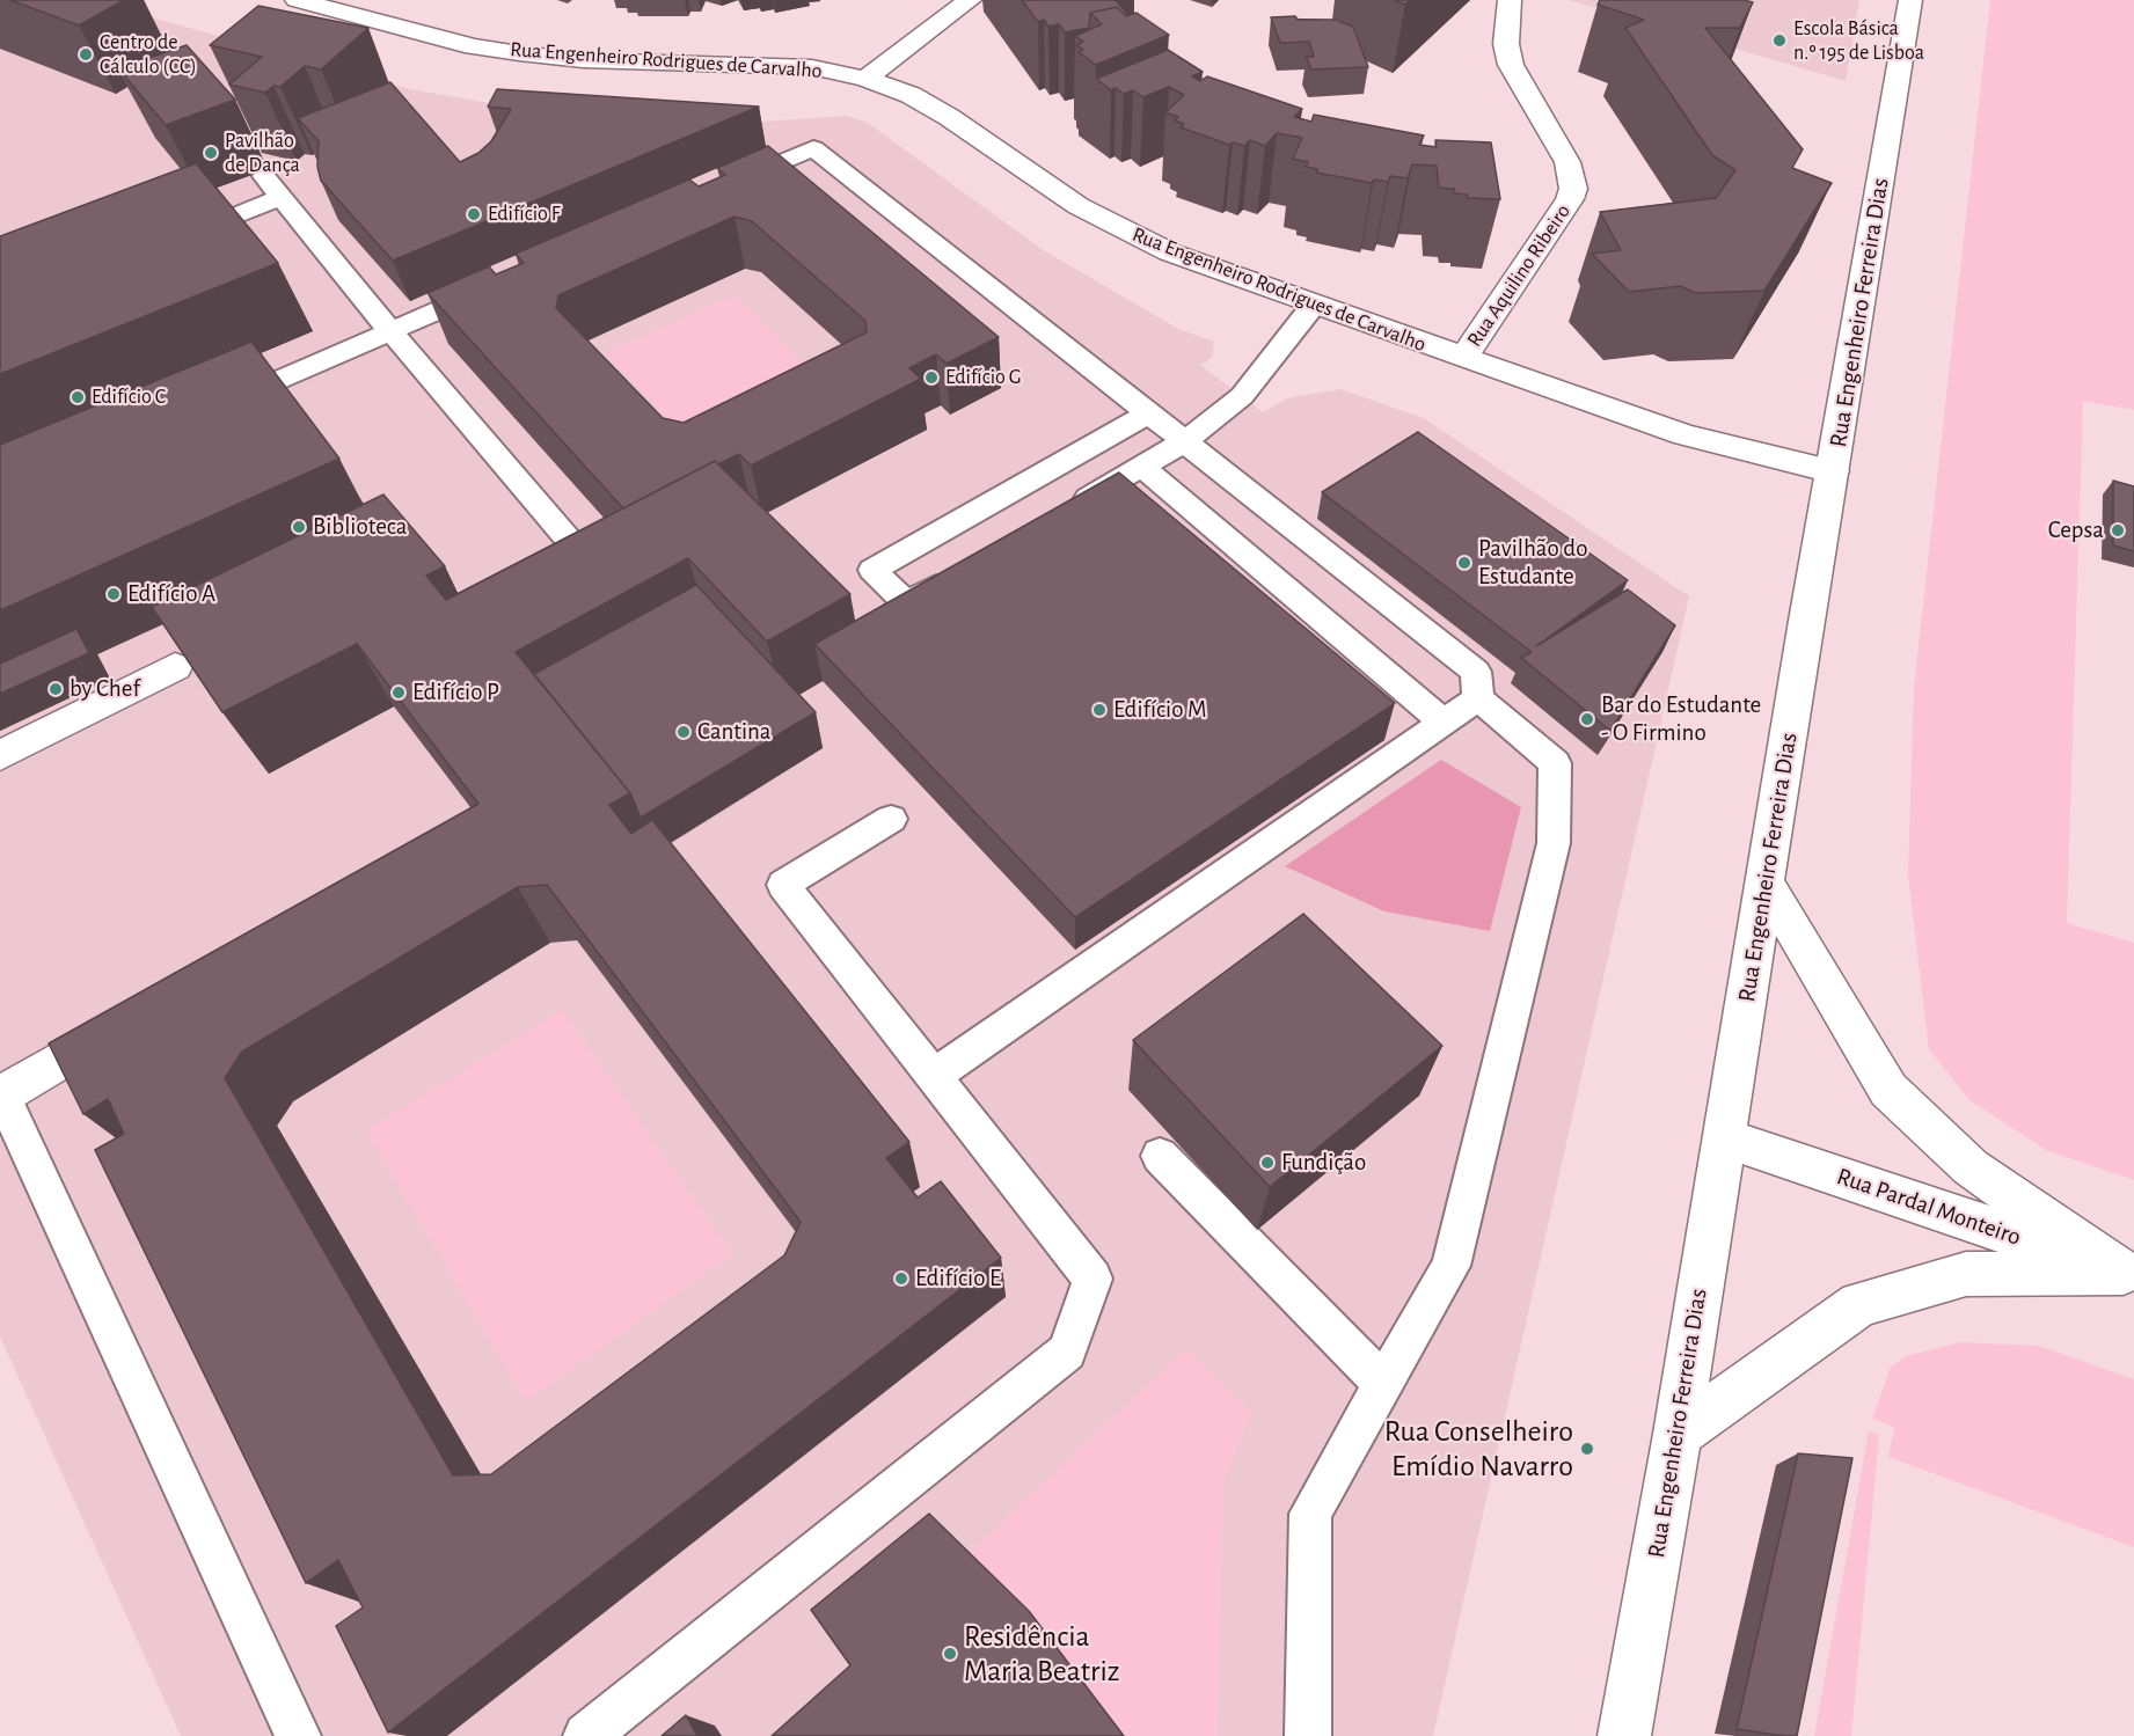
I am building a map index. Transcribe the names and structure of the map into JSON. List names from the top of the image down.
{
  "streets": {
    "street": [
      "Rua Engenheiro Rodrigues de Carvalho",
      "Rua Aquilino Ribeiro",
      "Rua Engenheiro Ferreira Dias",
      "Rua Pardal Monteiro"
    ]
  },
  "crossings": [
    ["Rua Engenheiro Rodrigues de Carvalho", "Rua Aquilino Ribeiro"],
    ["Rua Engenheiro Rodrigues de Carvalho", "Rua Engenheiro Ferreira Dias"],
    ["Rua Engenheiro Ferreira Dias", "Rua Pardal Monteiro"]
  ],
  "places": [
    "Escola Básica n.º 195 de Lisboa",
    "Centro de Cálculo (CC)",
    "Pavilhão de Dança",
    "Edifício F",
    "Edifício G",
    "Edifício C",
    "Biblioteca",
    "Cepsa",
    "Pavilhão do Estudante",
    "Edifício A",
    "by Chef",
    "Edifício P",
    "Edifício M",
    "Bar do Estudante - O Firmino",
    "Cantina",
    "Fundição",
    "Edifício E",
    "Rua Conselheiro Emídio Navarro",
    "Residência Maria Beatriz"
  ]
}
